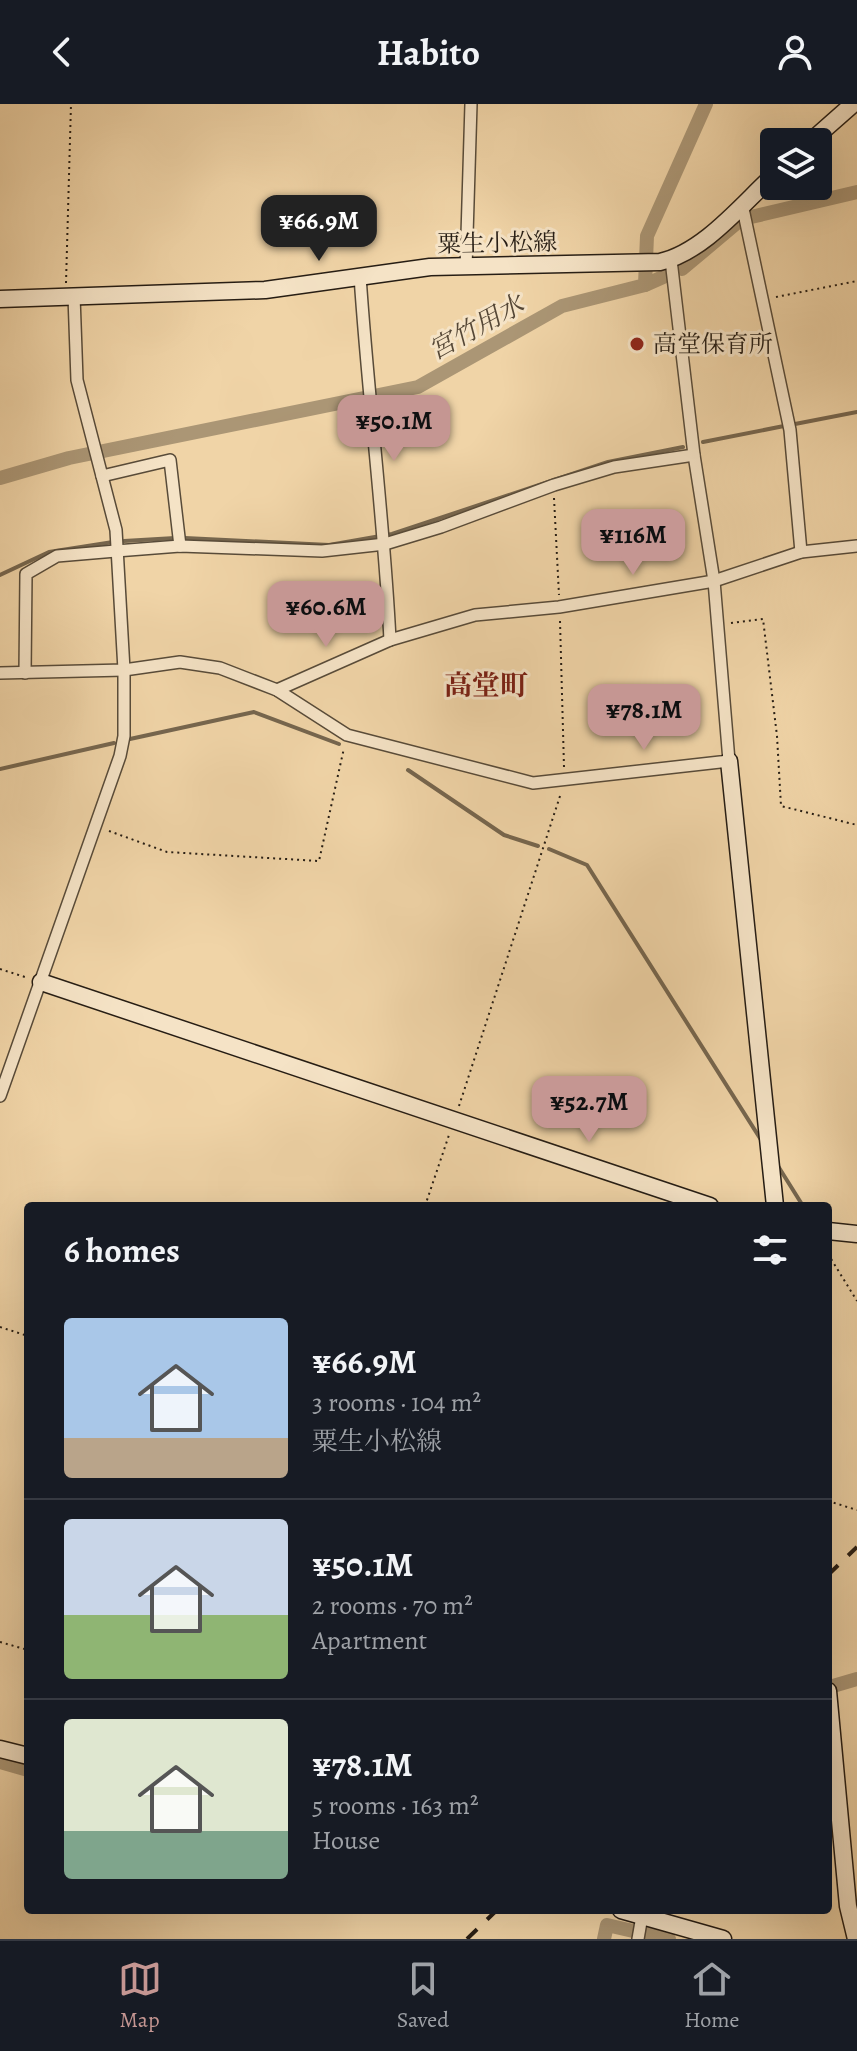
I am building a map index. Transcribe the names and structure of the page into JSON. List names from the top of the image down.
{
  "streets": {
    "street": ["粟生小松線"]
  },
  "districts": ["高堂町"],
  "water": ["宮竹用水"],
  "places": ["高堂保育所"],
  "page": {
    "header": "Habito",
    "price": [
      "¥66.9M",
      "¥50.1M",
      "¥116M",
      "¥60.6M",
      "¥78.1M",
      "¥52.7M"
    ],
    "heading": "6 homes",
    "list": [
      {
        "name": "¥66.9M",
        "note": "3 rooms · 104 m² · 粟生小松線"
      },
      {
        "name": "¥50.1M",
        "note": "2 rooms · 70 m² · Apartment"
      },
      {
        "name": "¥78.1M",
        "note": "5 rooms · 163 m² · House"
      }
    ],
    "tabs": ["Map", "Saved", "Home"]
  }
}
